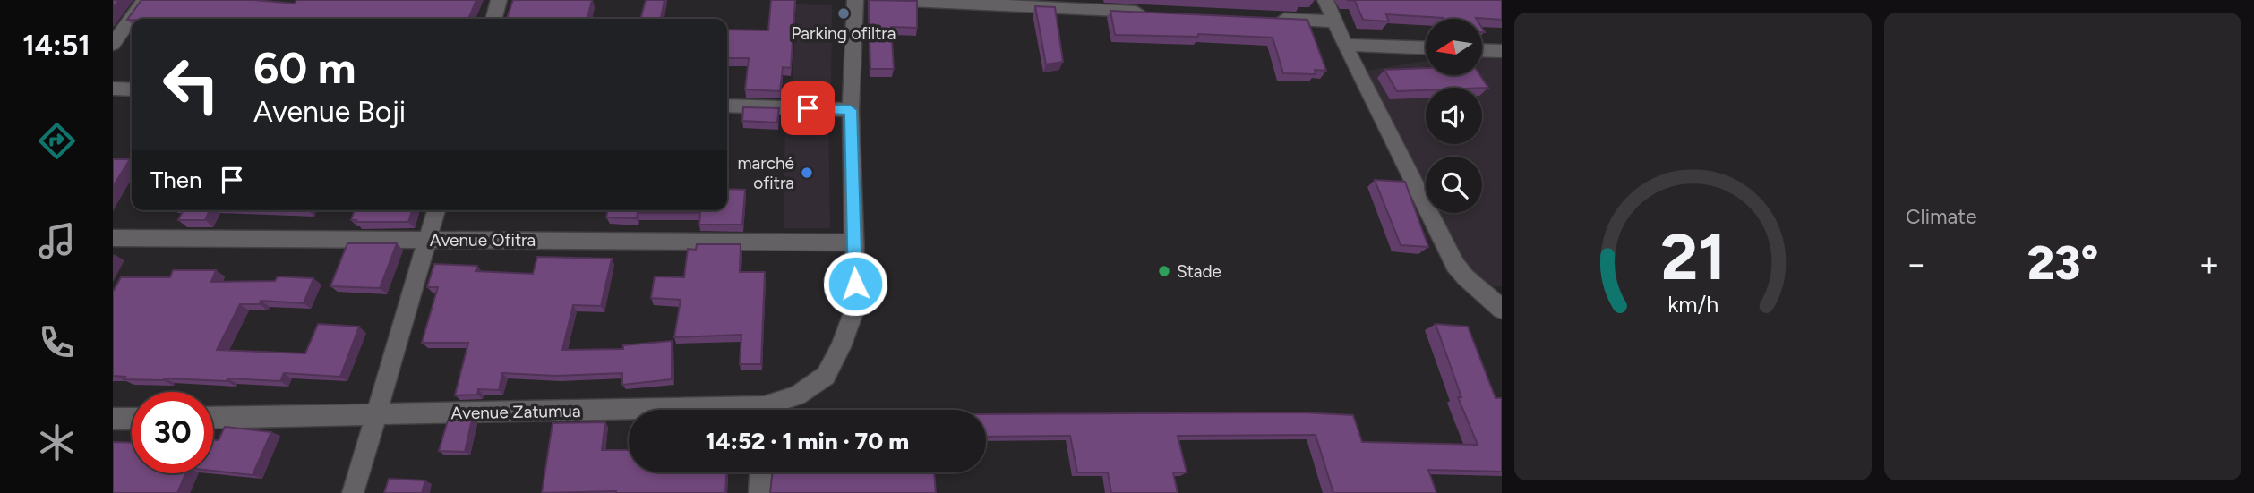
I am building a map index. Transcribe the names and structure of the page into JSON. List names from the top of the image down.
{
  "streets": {
    "street": ["Avenue Ofitra", "Avenue Zatumua"]
  },
  "crossings": [
    ["Avenue Ofitra", "Avenue Zatumua"]
  ],
  "places": ["Parking ofiltra", "marché ofitra", "Stade"],
  "north": "left",
  "page": {
    "tabs": "14:51",
    "tile": "Climate",
    "turn": ["60 m", "Avenue Boji"],
    "then": "Then",
    "heat": ["−", "23°", "+"],
    "limit": "30",
    "trip": "14:52 · 1 min · 70 m",
    "gauge": ["21", "km/h"]
  }
}
